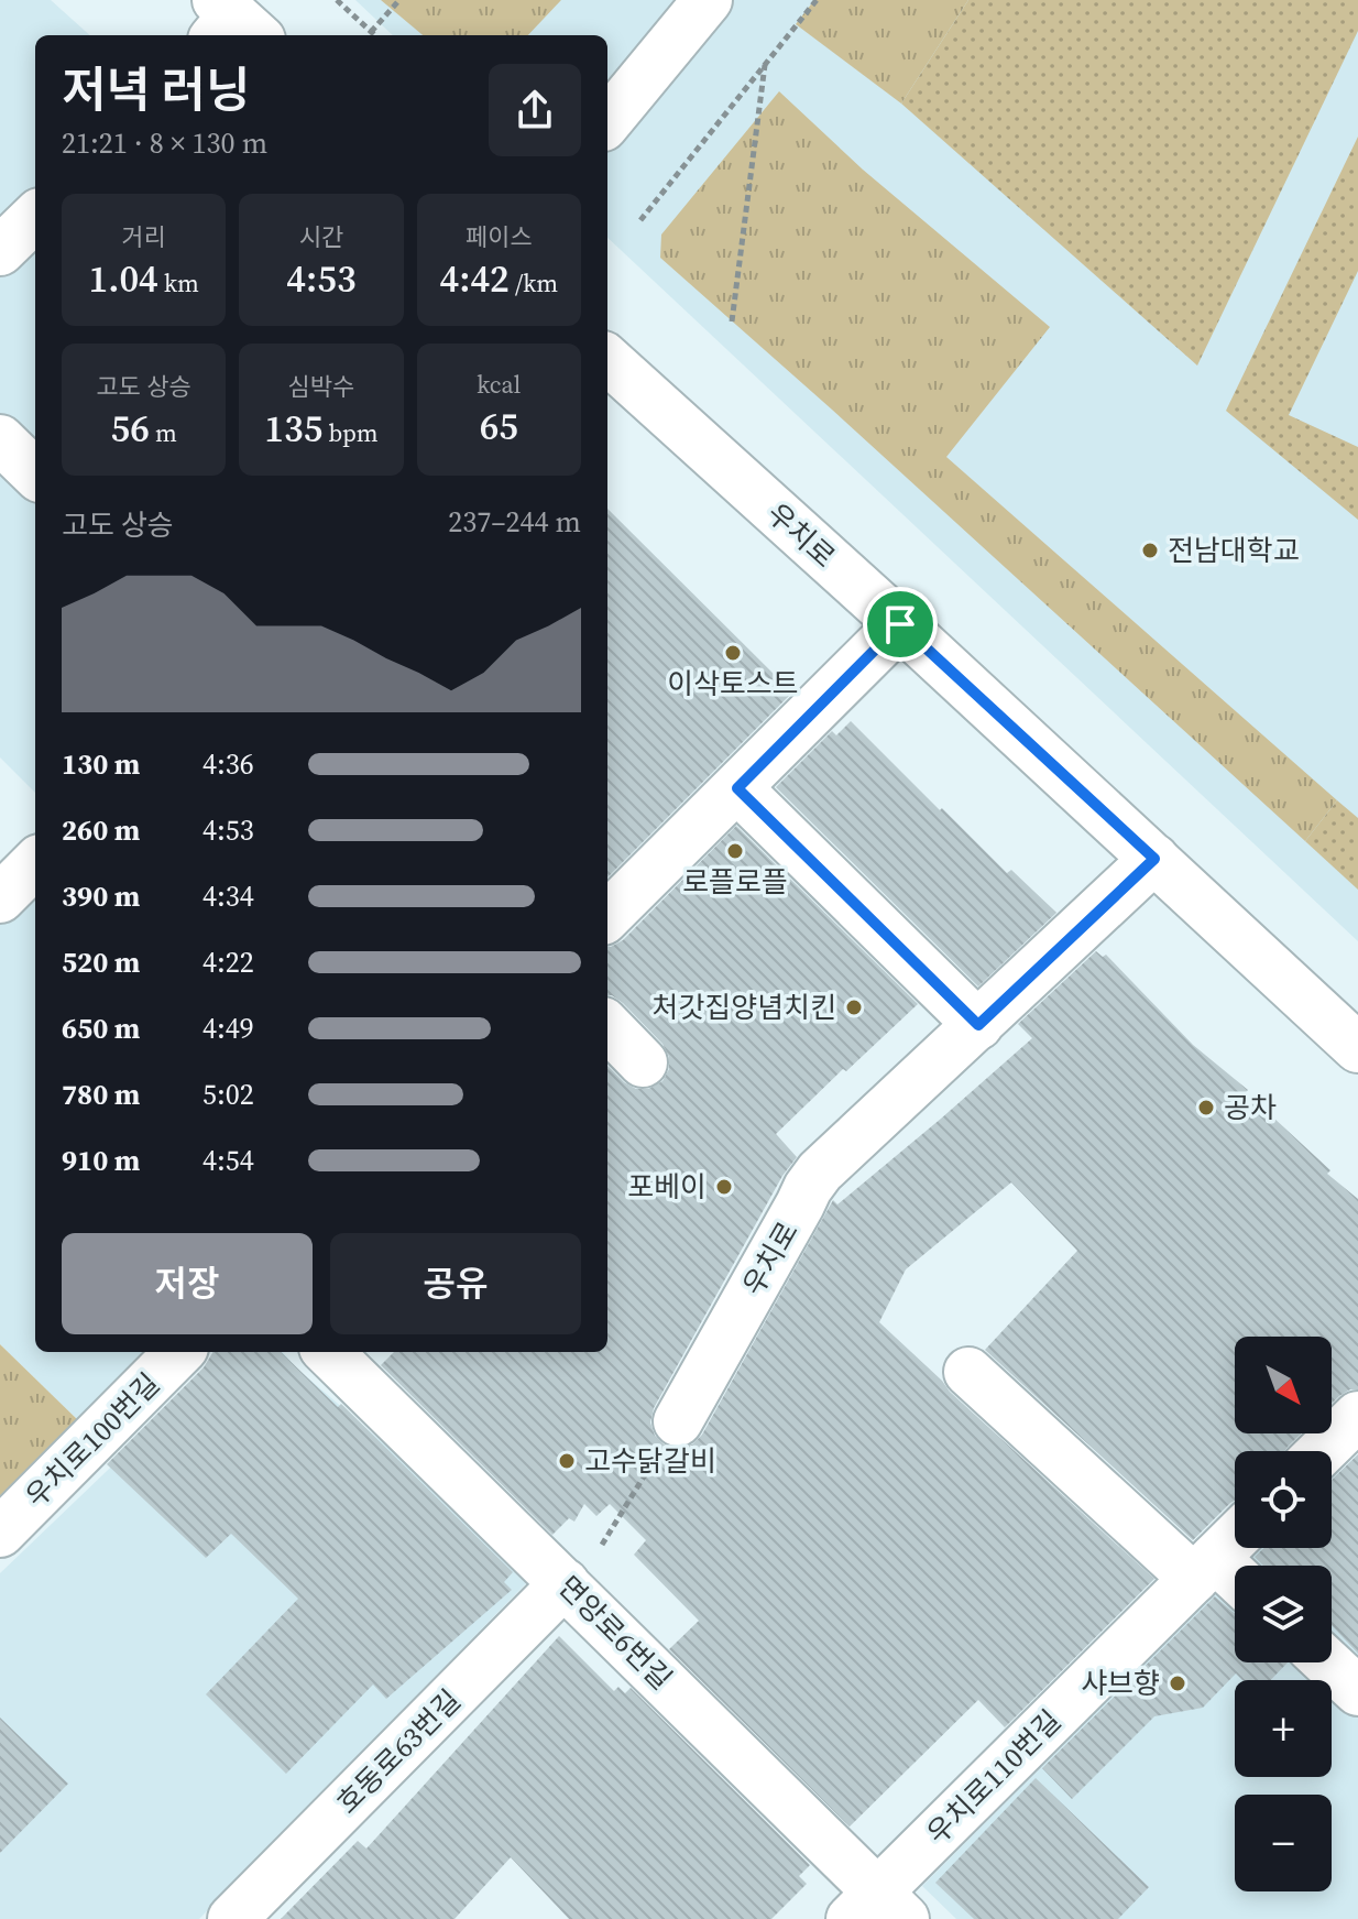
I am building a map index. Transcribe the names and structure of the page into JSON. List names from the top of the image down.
{
  "streets": {
    "main road": [
      "우치로",
      "우치로100번길",
      "면앙로6번길",
      "호동로63번길",
      "우치로110번길"
    ]
  },
  "crossings": [
    ["면앙로6번길", "호동로63번길"],
    ["면앙로6번길", "우치로110번길"]
  ],
  "places": [
    "전남대학교",
    "이삭토스트",
    "로플로플",
    "처갓집양념치킨",
    "공차",
    "포베이",
    "고수닭갈비",
    "샤브향"
  ],
  "north": "bottom right",
  "page": {
    "heading": ["저녁 러닝", "21:21 · 8 × 130 m"],
    "stats": [
      ["거리", "1.04 km"],
      ["시간", "4:53"],
      ["페이스", "4:42 /km"],
      ["고도 상승", "56 m"],
      ["심박수", "135 bpm"],
      ["kcal", "65"]
    ],
    "chart": ["고도 상승", "237–244 m"],
    "list": [
      {
        "name": "130 m",
        "note": "4:36"
      },
      {
        "name": "260 m",
        "note": "4:53"
      },
      {
        "name": "390 m",
        "note": "4:34"
      },
      {
        "name": "520 m",
        "note": "4:22"
      },
      {
        "name": "650 m",
        "note": "4:49"
      },
      {
        "name": "780 m",
        "note": "5:02"
      },
      {
        "name": "910 m",
        "note": "4:54"
      }
    ],
    "buttons": ["저장", "공유"],
    "map_buttons": ["+", "−"]
  }
}
